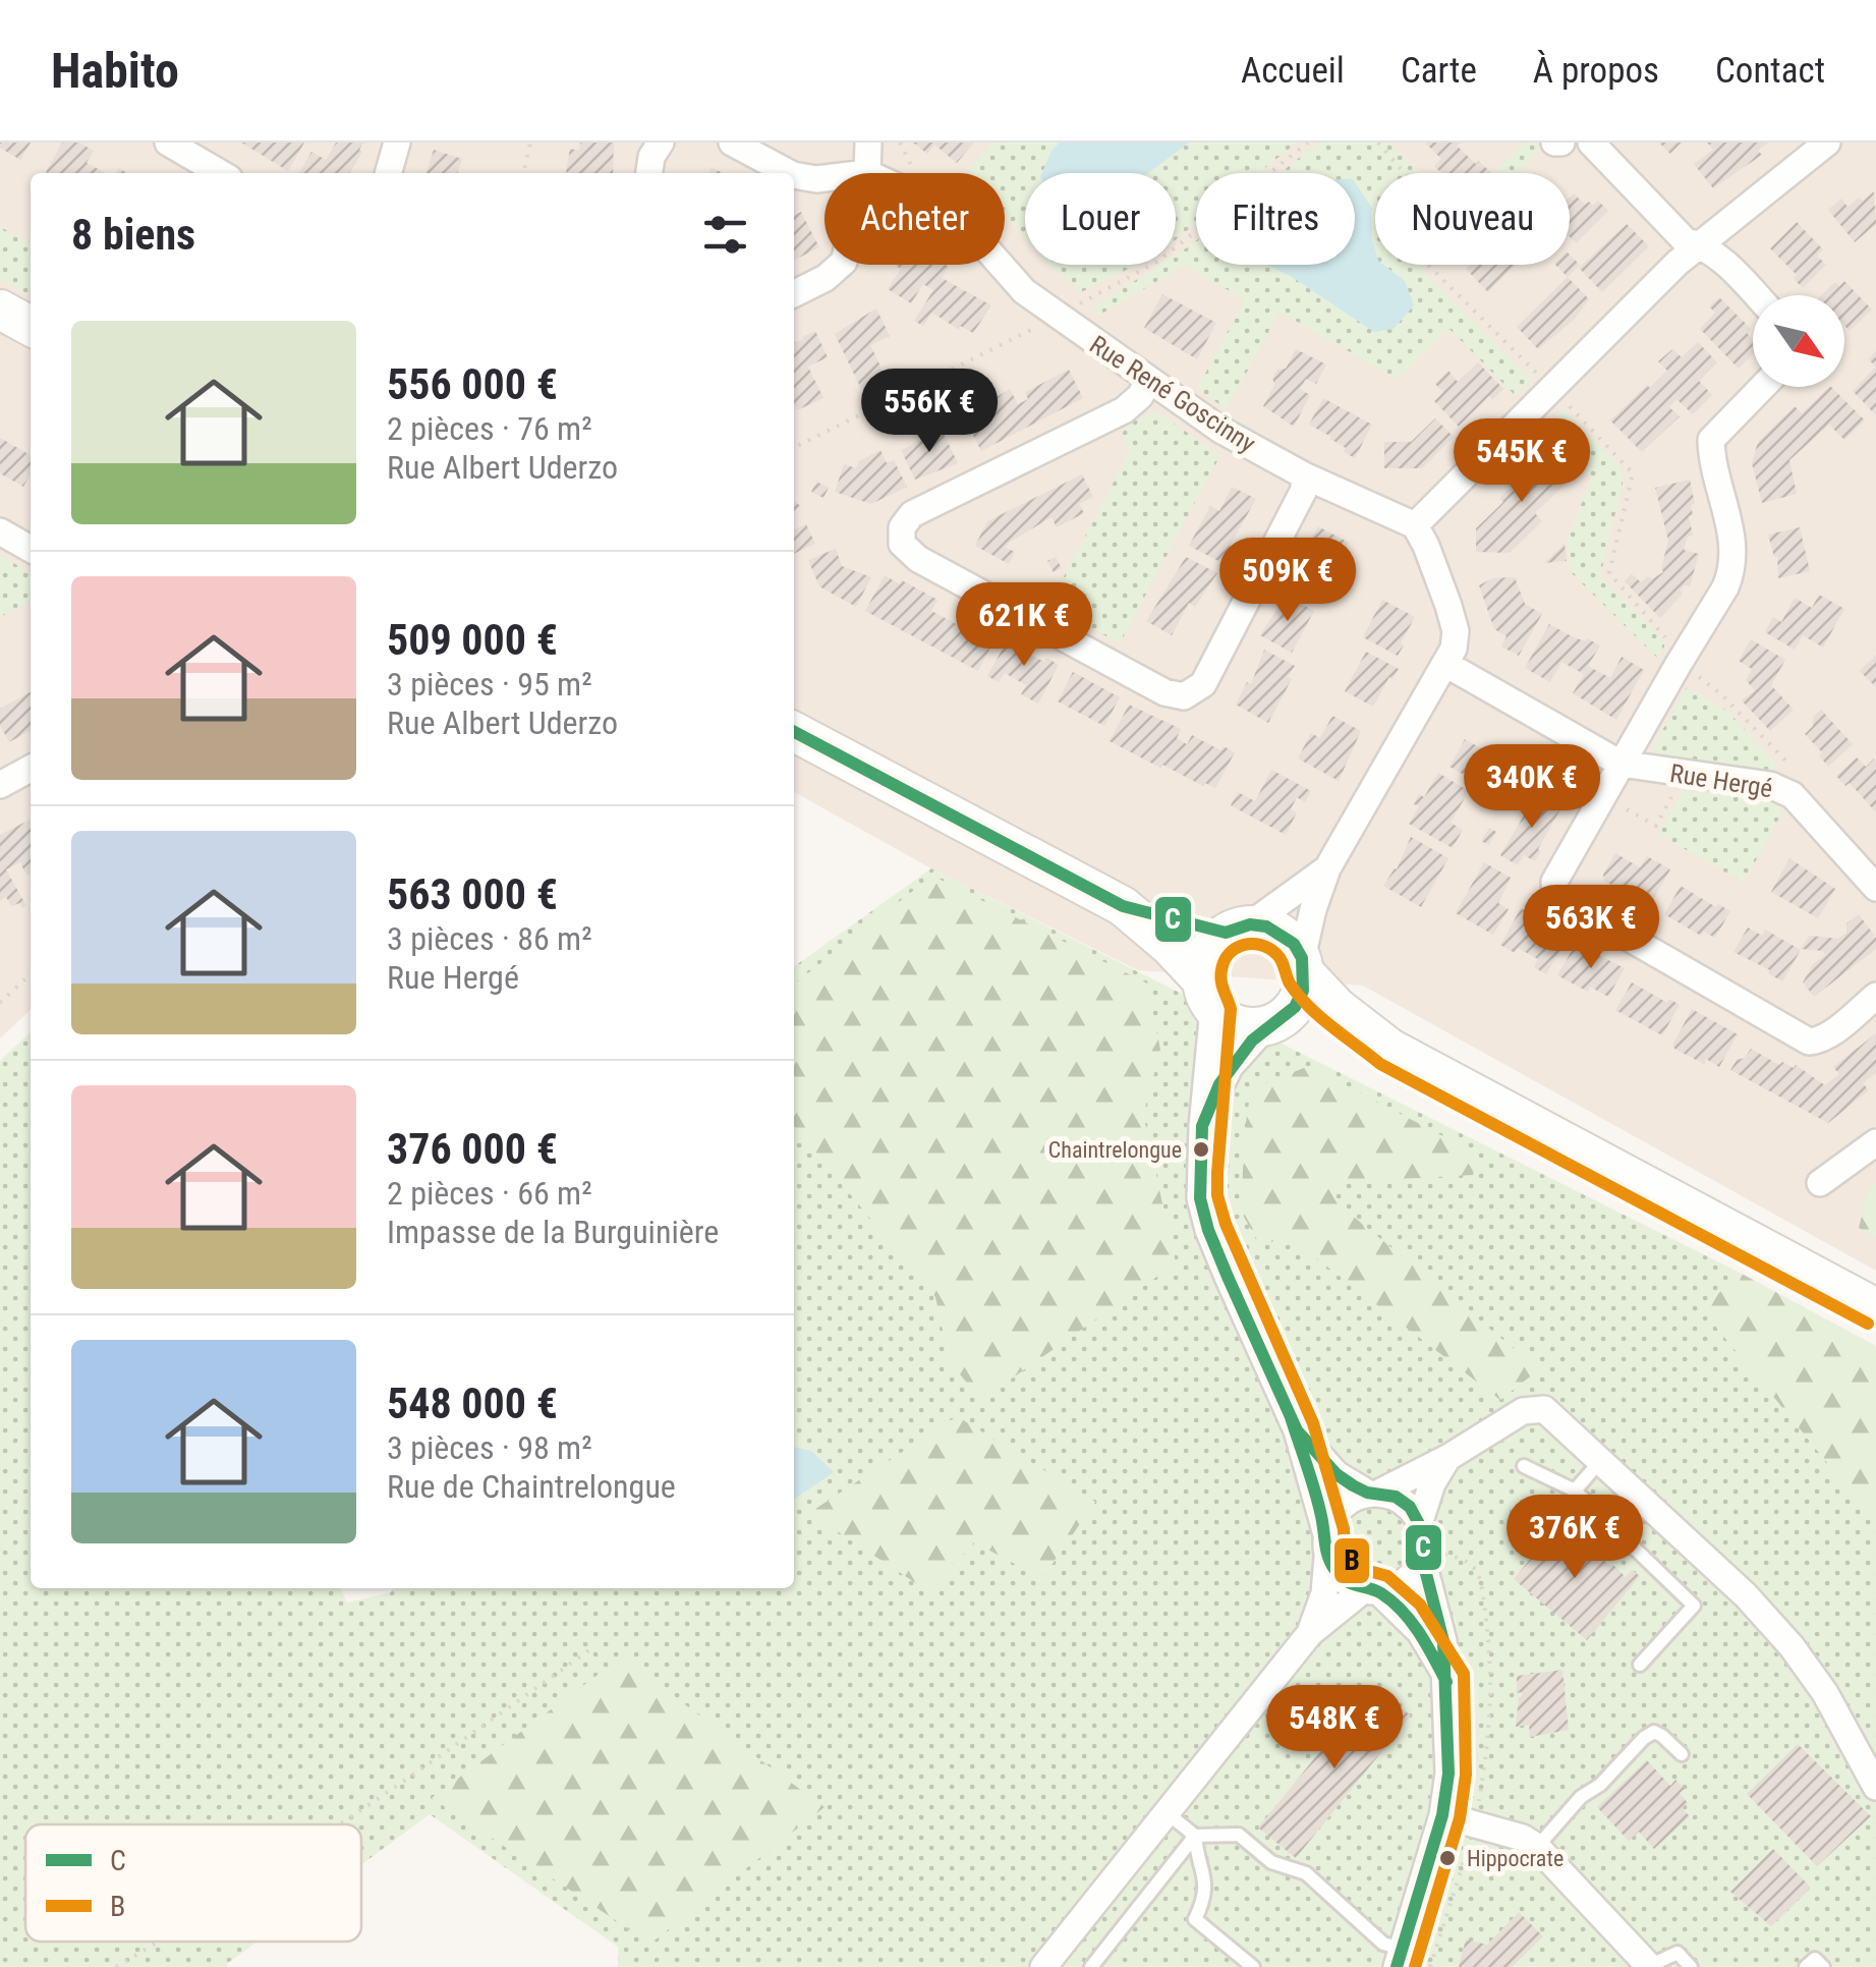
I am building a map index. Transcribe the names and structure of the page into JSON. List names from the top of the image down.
{
  "streets": {
    "street": ["Rue René Goscinny", "Rue Hergé"]
  },
  "places": ["Chaintrelongue", "Hippocrate"],
  "lines": ["transit line C", "transit line B"],
  "legend": ["C", "B"],
  "north": "bottom right",
  "page": {
    "header": "Habito",
    "nav": [
      "Accueil",
      "Carte",
      "À propos",
      "Contact"
    ],
    "chip": [
      "Acheter",
      "Louer",
      "Filtres",
      "Nouveau"
    ],
    "heading": "8 biens",
    "list": [
      {
        "name": "556 000 €",
        "note": "2 pièces · 76 m² · Rue Albert Uderzo"
      },
      {
        "name": "509 000 €",
        "note": "3 pièces · 95 m² · Rue Albert Uderzo"
      },
      {
        "name": "563 000 €",
        "note": "3 pièces · 86 m² · Rue Hergé"
      },
      {
        "name": "376 000 €",
        "note": "2 pièces · 66 m² · Impasse de la Burguinière"
      },
      {
        "name": "548 000 €",
        "note": "3 pièces · 98 m² · Rue de Chaintrelongue"
      }
    ],
    "price": [
      "556K €",
      "545K €",
      "509K €",
      "621K €",
      "340K €",
      "563K €",
      "376K €",
      "548K €"
    ]
  }
}
